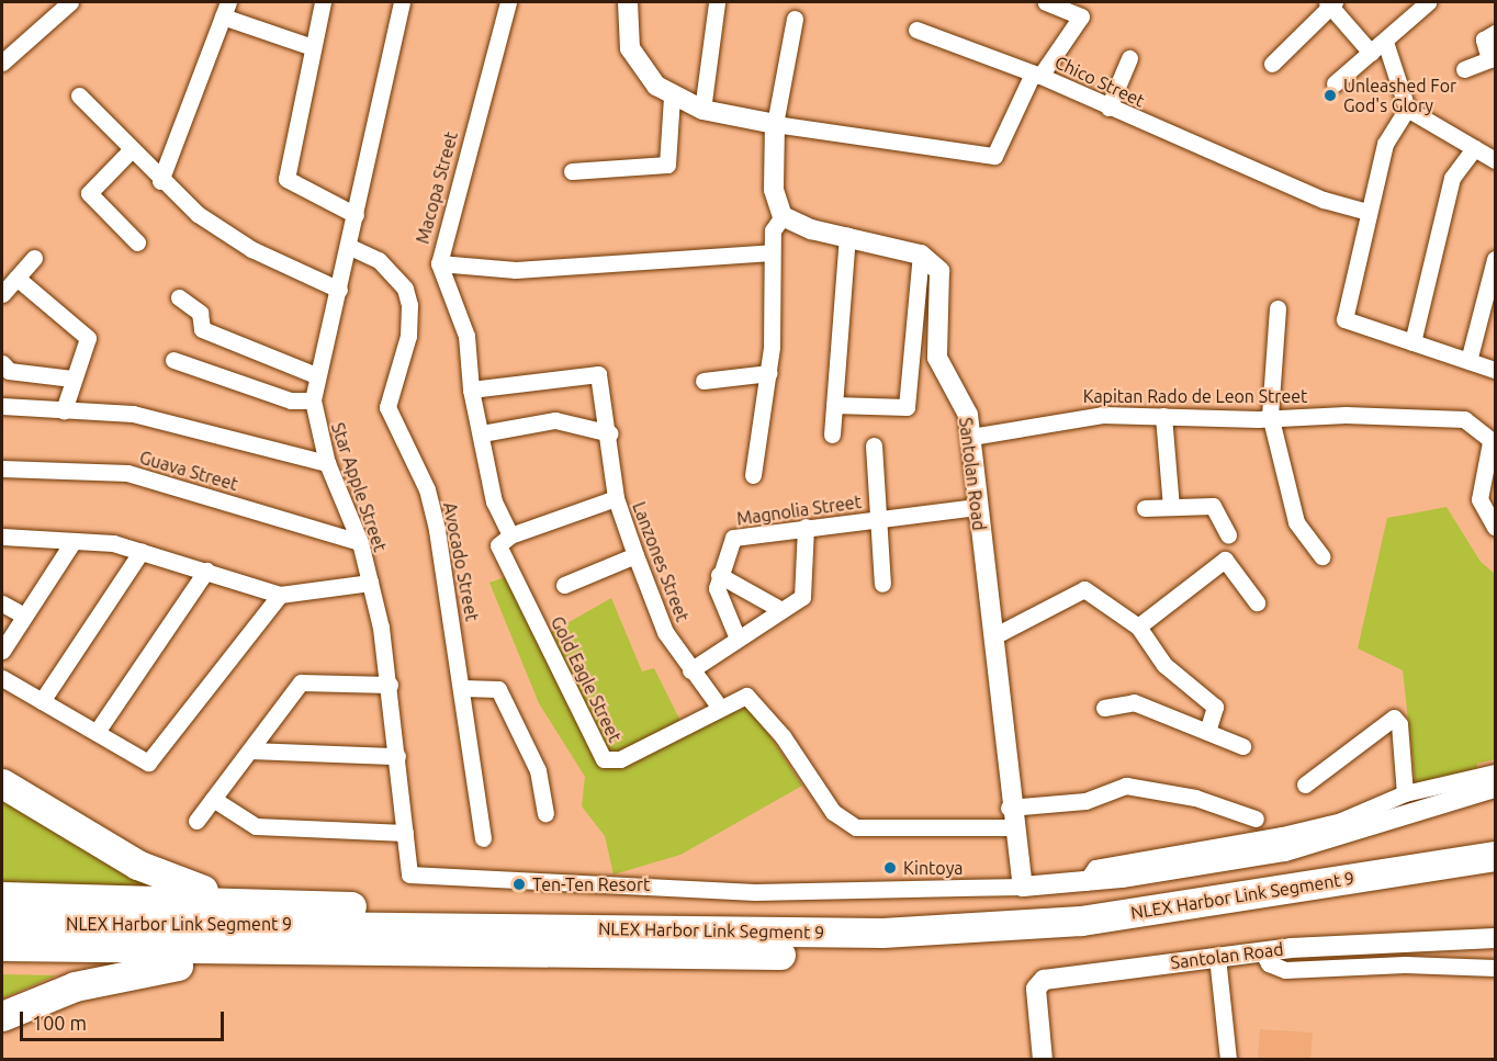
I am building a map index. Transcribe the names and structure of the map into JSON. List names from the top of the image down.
{
  "streets": {
    "highway": ["NLEX Harbor Link Segment 9"],
    "street": [
      "Chico Street",
      "Macopa Street",
      "Kapitan Rado de Leon Street",
      "Guava Street",
      "Santolan Road",
      "Star Apple Street",
      "Magnolia Street",
      "Avocado Street",
      "Lanzones Street",
      "Gold Eagle Street"
    ]
  },
  "crossings": [
    ["Macopa Street", "Lanzones Street"],
    ["Macopa Street", "Gold Eagle Street"],
    ["Kapitan Rado de Leon Street", "Santolan Road"],
    ["Guava Street", "Star Apple Street"],
    ["Santolan Road", "Star Apple Street"],
    ["Santolan Road", "Magnolia Street"],
    ["Santolan Road", "Gold Eagle Street"],
    ["Star Apple Street", "Avocado Street"],
    ["Lanzones Street", "Gold Eagle Street"]
  ],
  "places": ["Unleashed For God's Glory", "Kintoya", "Ten-Ten Resort"],
  "scale_bar": "100 m"
}
